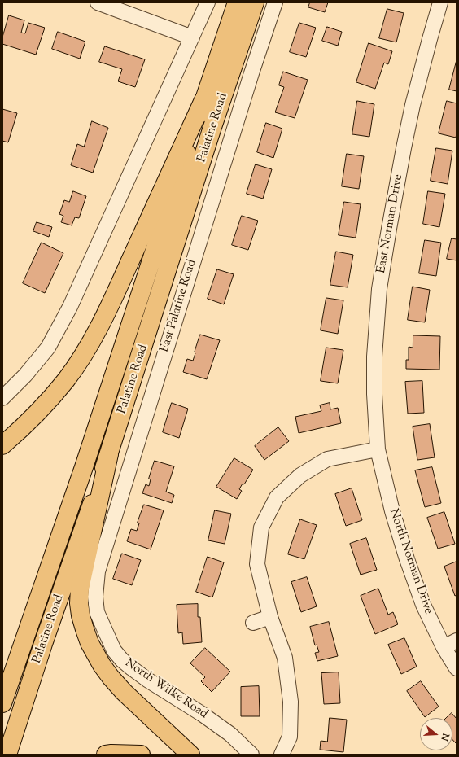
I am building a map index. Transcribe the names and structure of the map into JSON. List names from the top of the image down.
{
  "streets": {
    "main road": ["Palatine Road"],
    "street": [
      "East Norman Drive",
      "East Palatine Road",
      "North Norman Drive",
      "North Wilke Road"
    ]
  },
  "crossings": [
    ["East Norman Drive", "North Norman Drive"],
    ["East Palatine Road", "North Wilke Road"]
  ],
  "north": "right"
}
